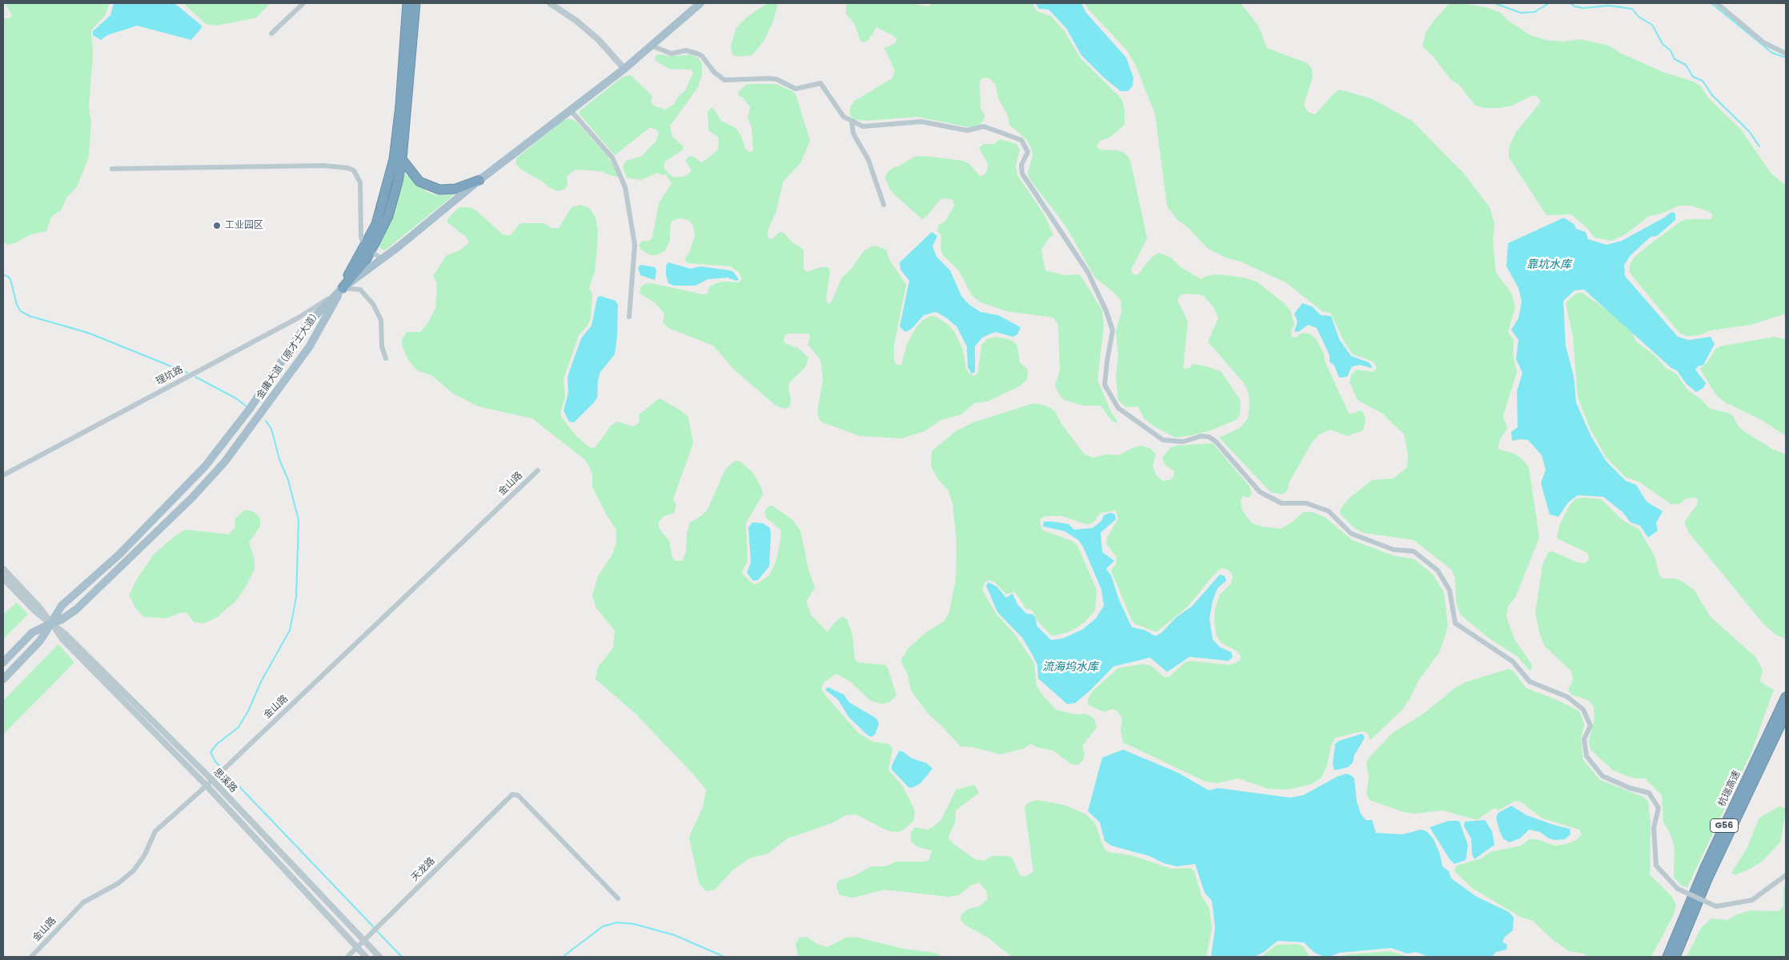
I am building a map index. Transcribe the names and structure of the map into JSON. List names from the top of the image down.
{
  "streets": {
    "highway": ["杭瑞高速", "G56"],
    "main road": ["金庸大道（原才士大道）"],
    "street": [
      "理坑路",
      "金山路",
      "思溪路",
      "天龙路"
    ]
  },
  "crossings": [
    ["金庸大道（原才士大道）", "理坑路"],
    ["金庸大道（原才士大道）", "思溪路"],
    ["金山路", "思溪路"],
    ["思溪路", "天龙路"]
  ],
  "water": ["靠坑水库", "流海坞水库"],
  "places": ["工业园区"]
}
